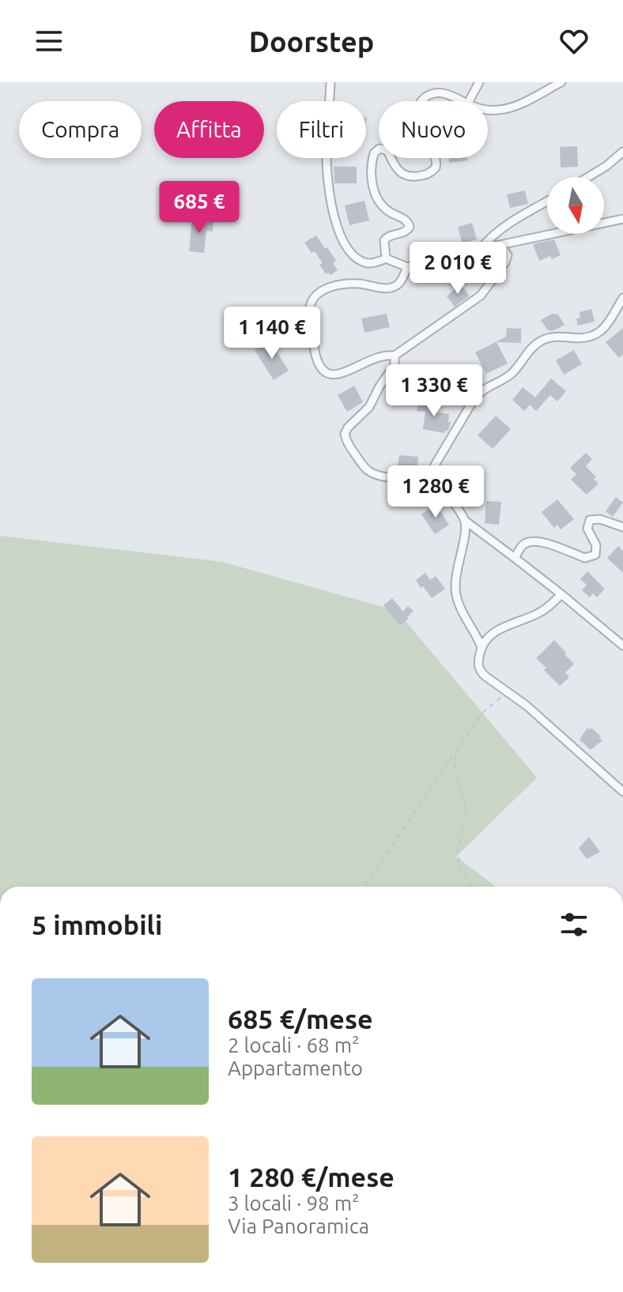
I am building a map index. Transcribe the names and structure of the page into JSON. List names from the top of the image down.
{
  "north": "bottom",
  "page": {
    "header": "Doorstep",
    "chip": [
      "Compra",
      "Affitta",
      "Filtri",
      "Nuovo"
    ],
    "price": [
      "685 €",
      "2 010 €",
      "1 140 €",
      "1 330 €",
      "1 280 €"
    ],
    "heading": "5 immobili",
    "list": [
      {
        "name": "685 €/mese",
        "note": "2 locali · 68 m² · Appartamento"
      },
      {
        "name": "1 280 €/mese",
        "note": "3 locali · 98 m² · Via Panoramica"
      }
    ]
  }
}
